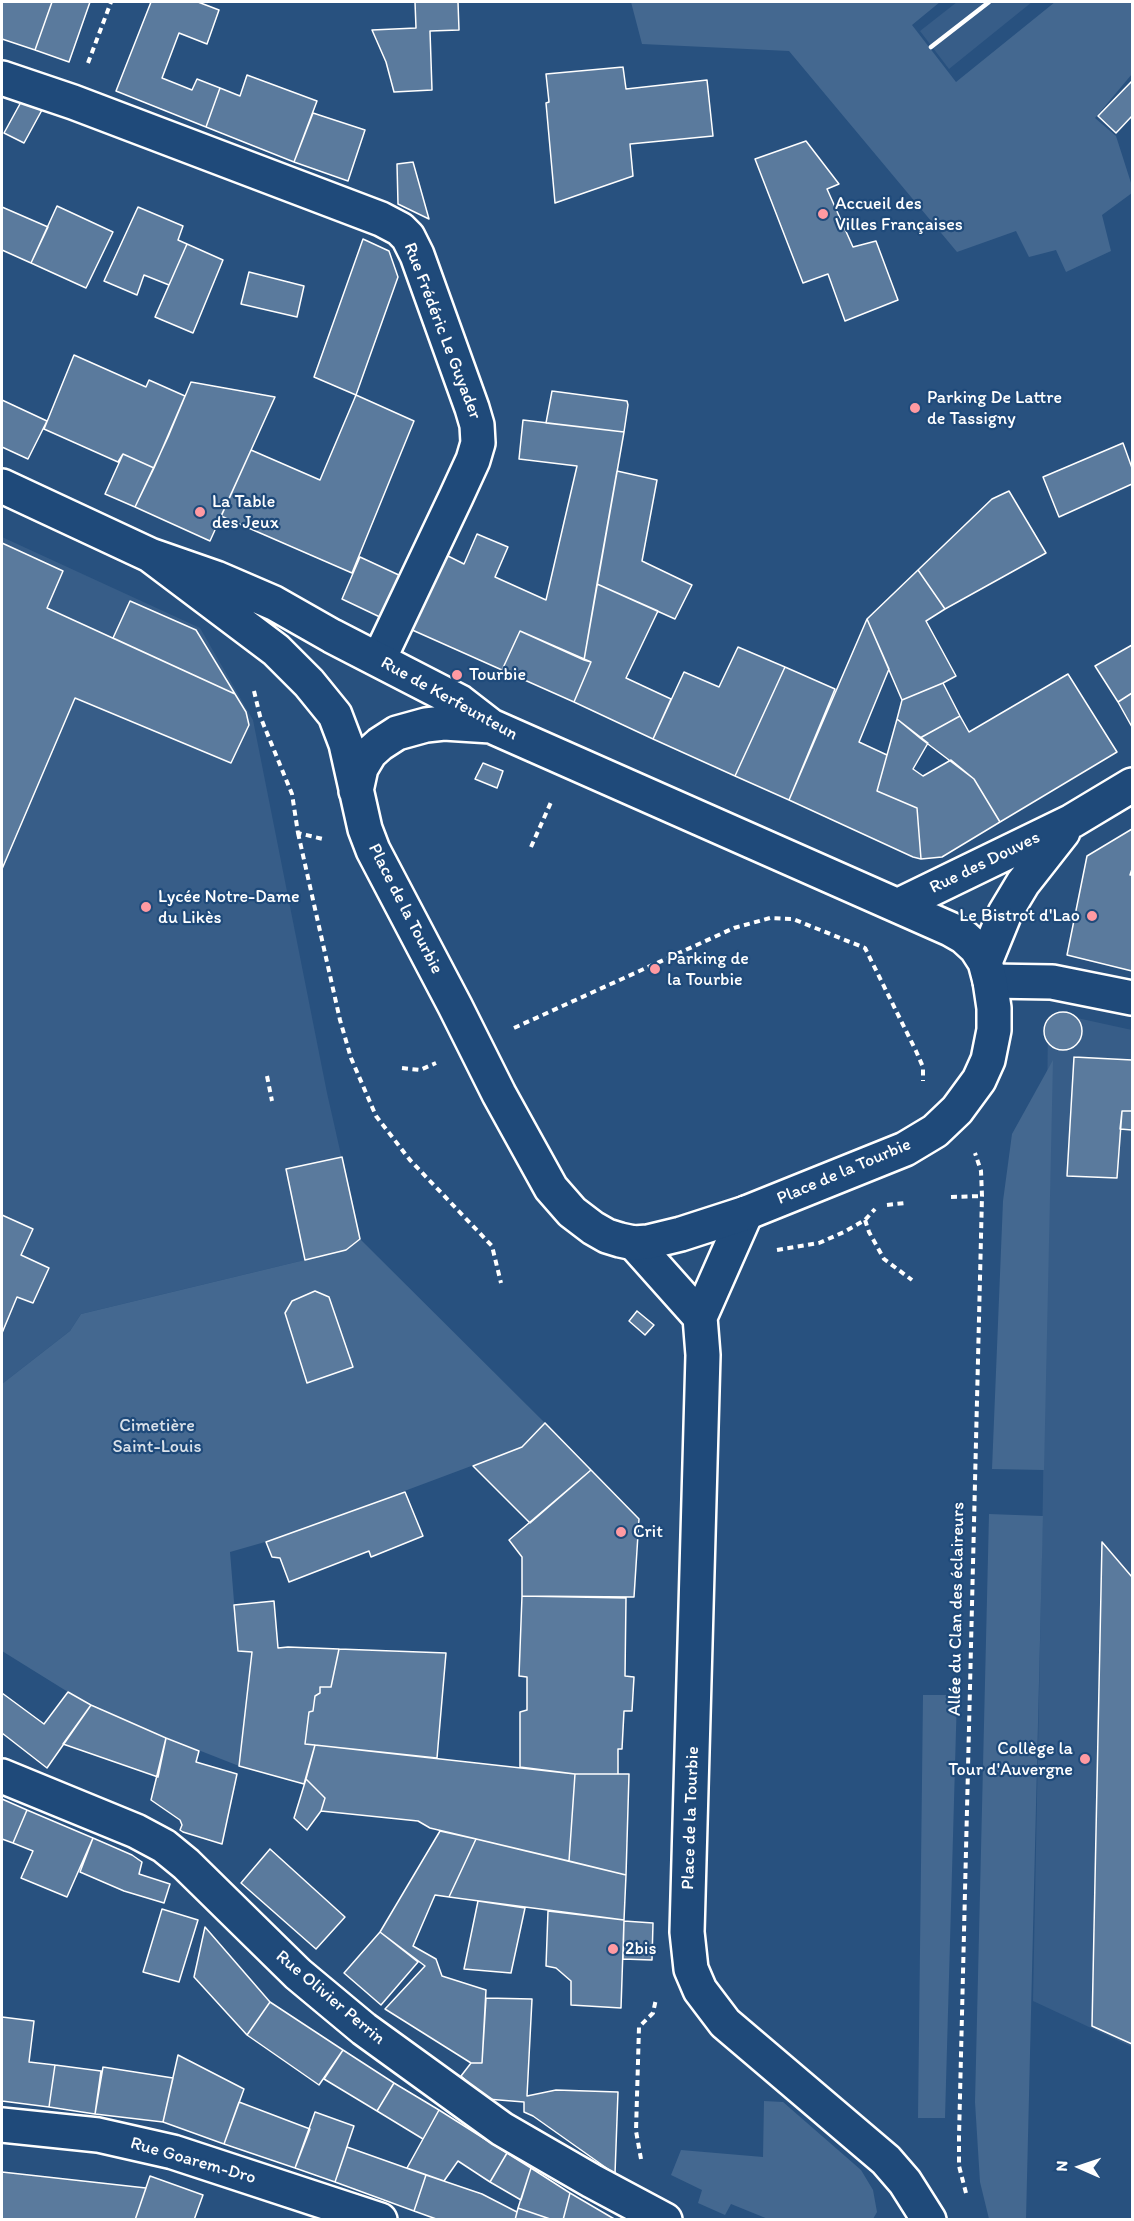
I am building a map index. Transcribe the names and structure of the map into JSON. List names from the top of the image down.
{
  "streets": {
    "street": [
      "Rue Frédéric Le Guyader",
      "Rue de Kerfeunteun",
      "Rue des Douves",
      "Place de la Tourbie",
      "Rue Olivier Perrin",
      "Rue Goarem-Dro"
    ],
    "path": ["Allée du Clan des éclaireurs"]
  },
  "crossings": [
    ["Rue Frédéric Le Guyader", "Rue de Kerfeunteun"],
    ["Rue de Kerfeunteun", "Rue des Douves"],
    ["Rue de Kerfeunteun", "Place de la Tourbie"],
    ["Rue des Douves", "Place de la Tourbie"],
    ["Place de la Tourbie", "Allée du Clan des éclaireurs"]
  ],
  "parks": ["Cimetière Saint-Louis"],
  "places": [
    "Accueil des Villes Françaises",
    "Parking De Lattre de Tassigny",
    "La Table des Jeux",
    "Tourbie",
    "Lycée Notre-Dame du Likès",
    "Le Bistrot d'Lao",
    "Parking de la Tourbie",
    "Crit",
    "Collège la Tour d'Auvergne",
    "2bis"
  ],
  "north": "left"
}
